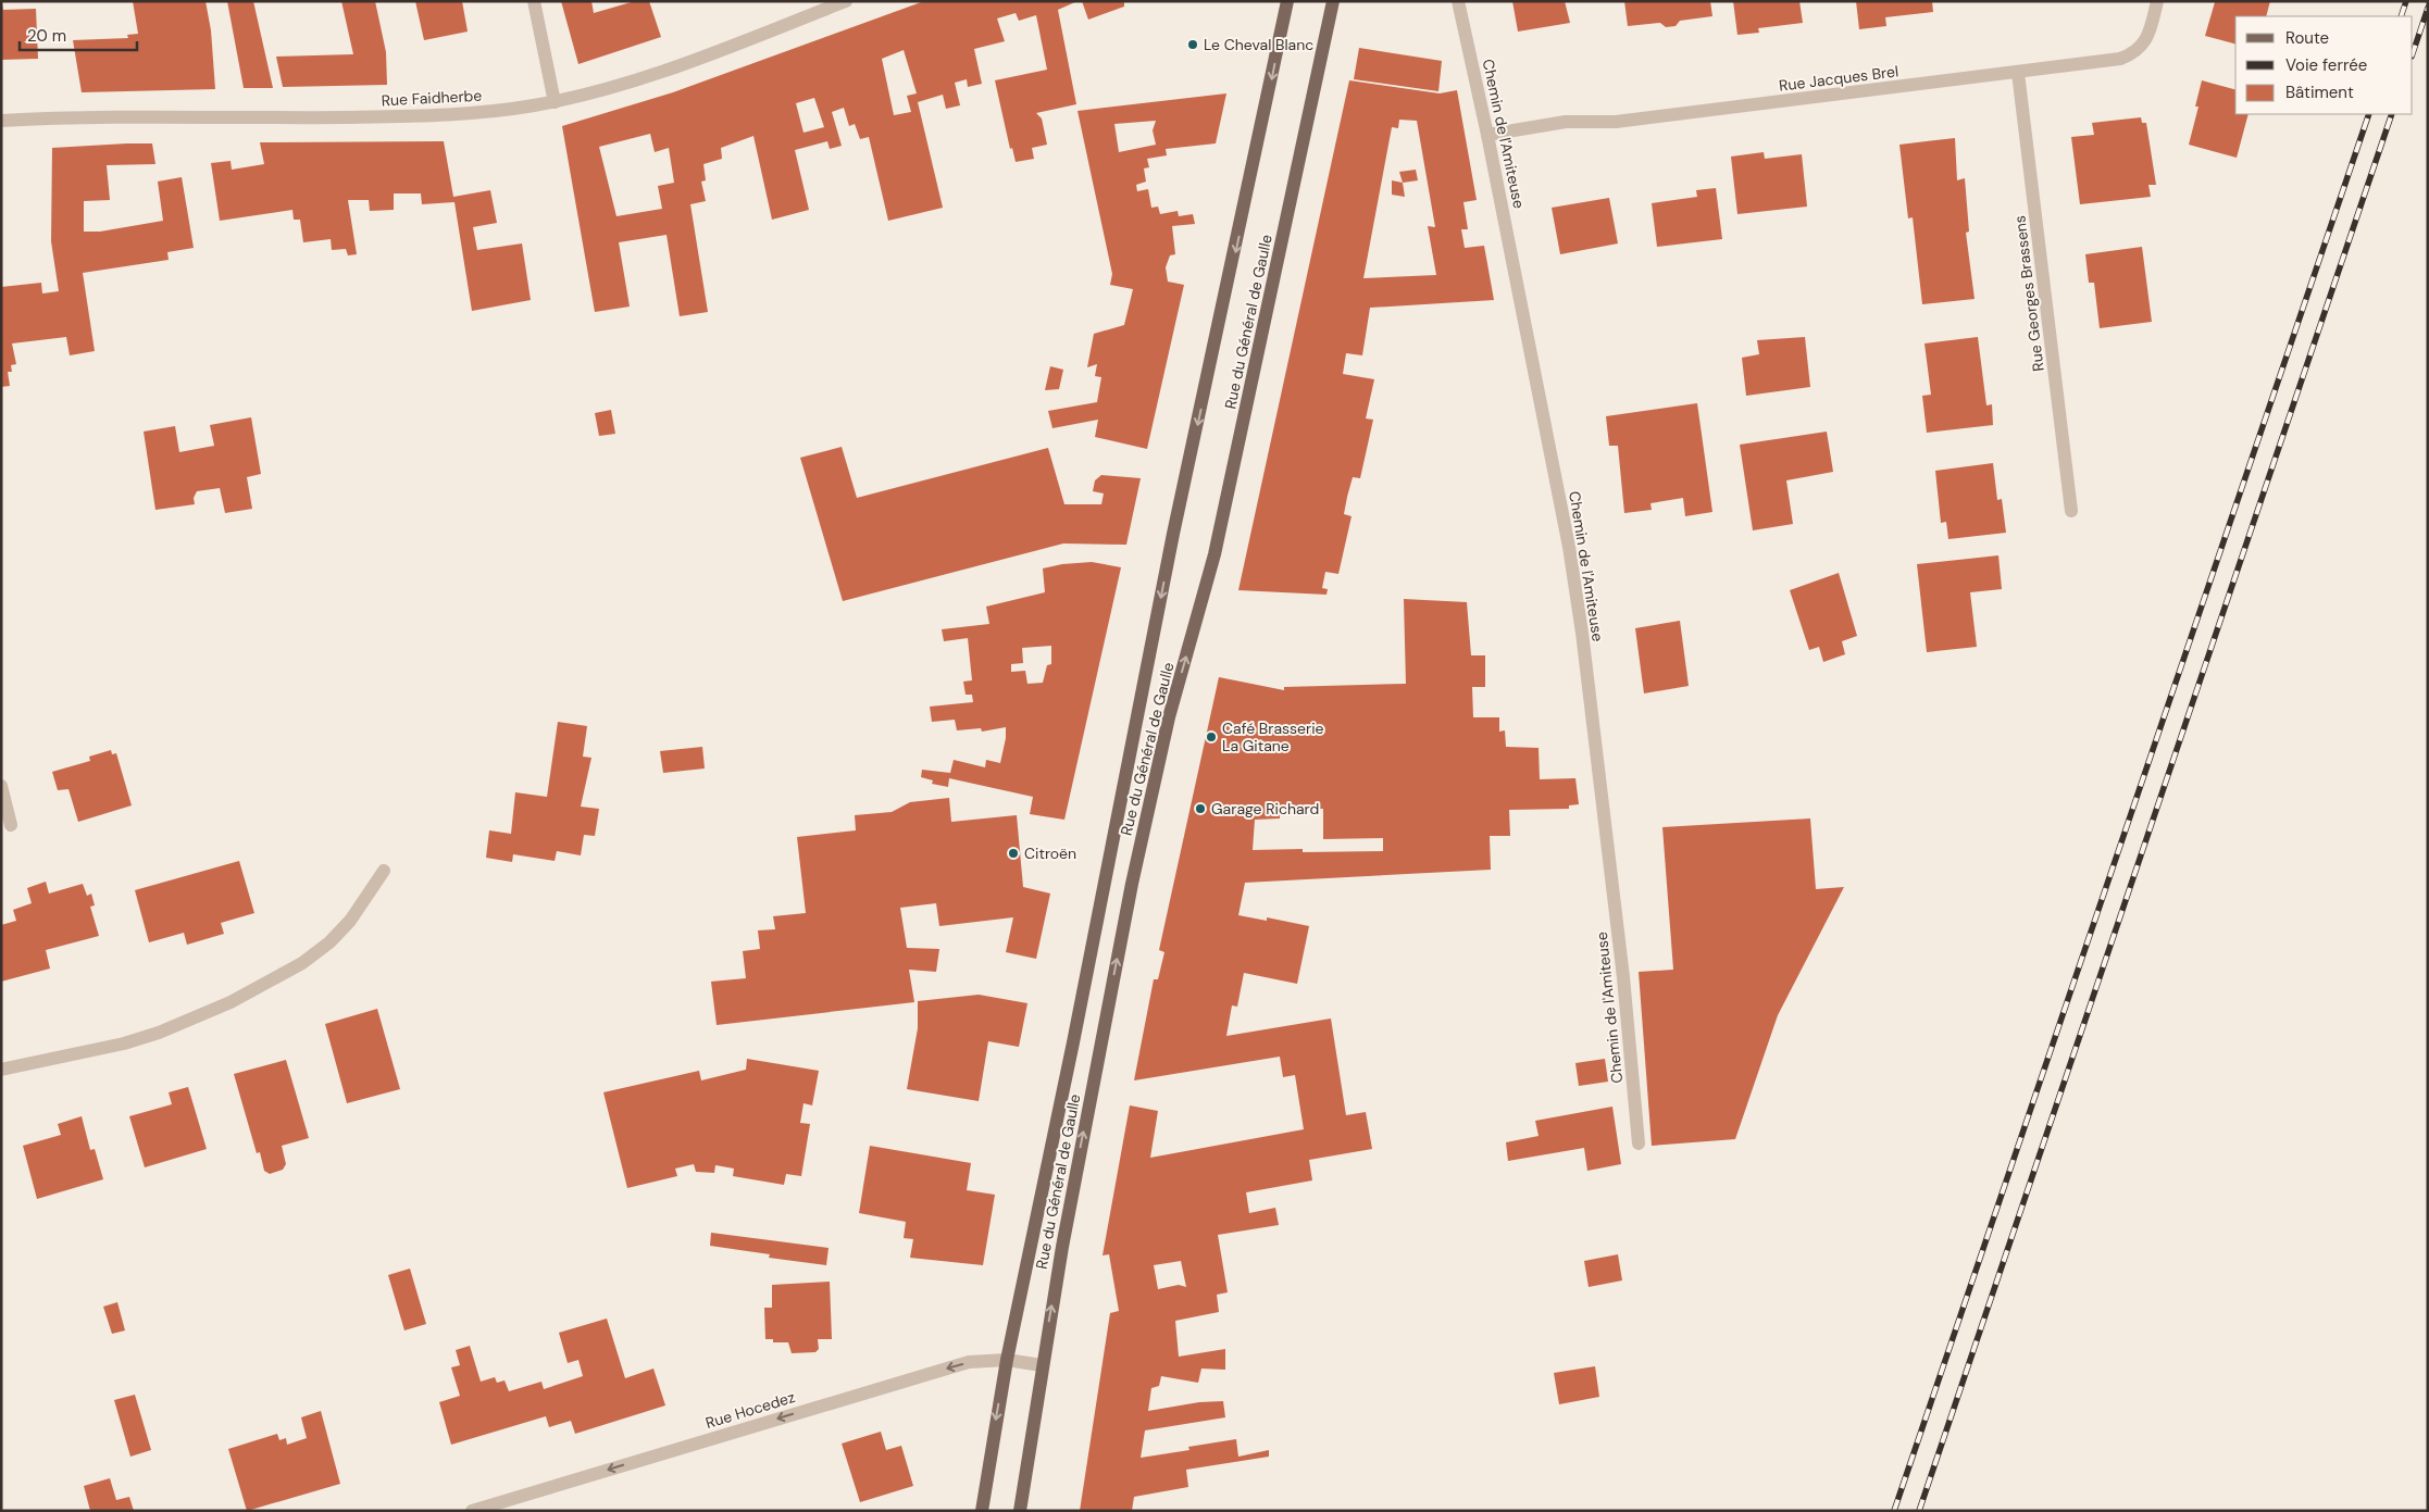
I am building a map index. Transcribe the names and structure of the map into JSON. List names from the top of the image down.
{
  "streets": {
    "main road": ["Rue du Général de Gaulle"],
    "street": [
      "Rue Jacques Brel",
      "Rue Faidherbe",
      "Chemin de l'Amiteuse",
      "Rue Georges Brassens",
      "Rue Hocedez"
    ]
  },
  "crossings": [
    ["Rue Jacques Brel", "Chemin de l'Amiteuse"],
    ["Rue Jacques Brel", "Rue Georges Brassens"],
    ["Rue du Général de Gaulle", "Rue Hocedez"]
  ],
  "one_way": ["Rue Hocedez"],
  "places": [
    "Le Cheval Blanc",
    "Café Brasserie La Gitane",
    "Garage Richard",
    "Citroën"
  ],
  "legend": ["Route", "Voie ferrée", "Bâtiment"],
  "scale_bar": "20 m"
}
